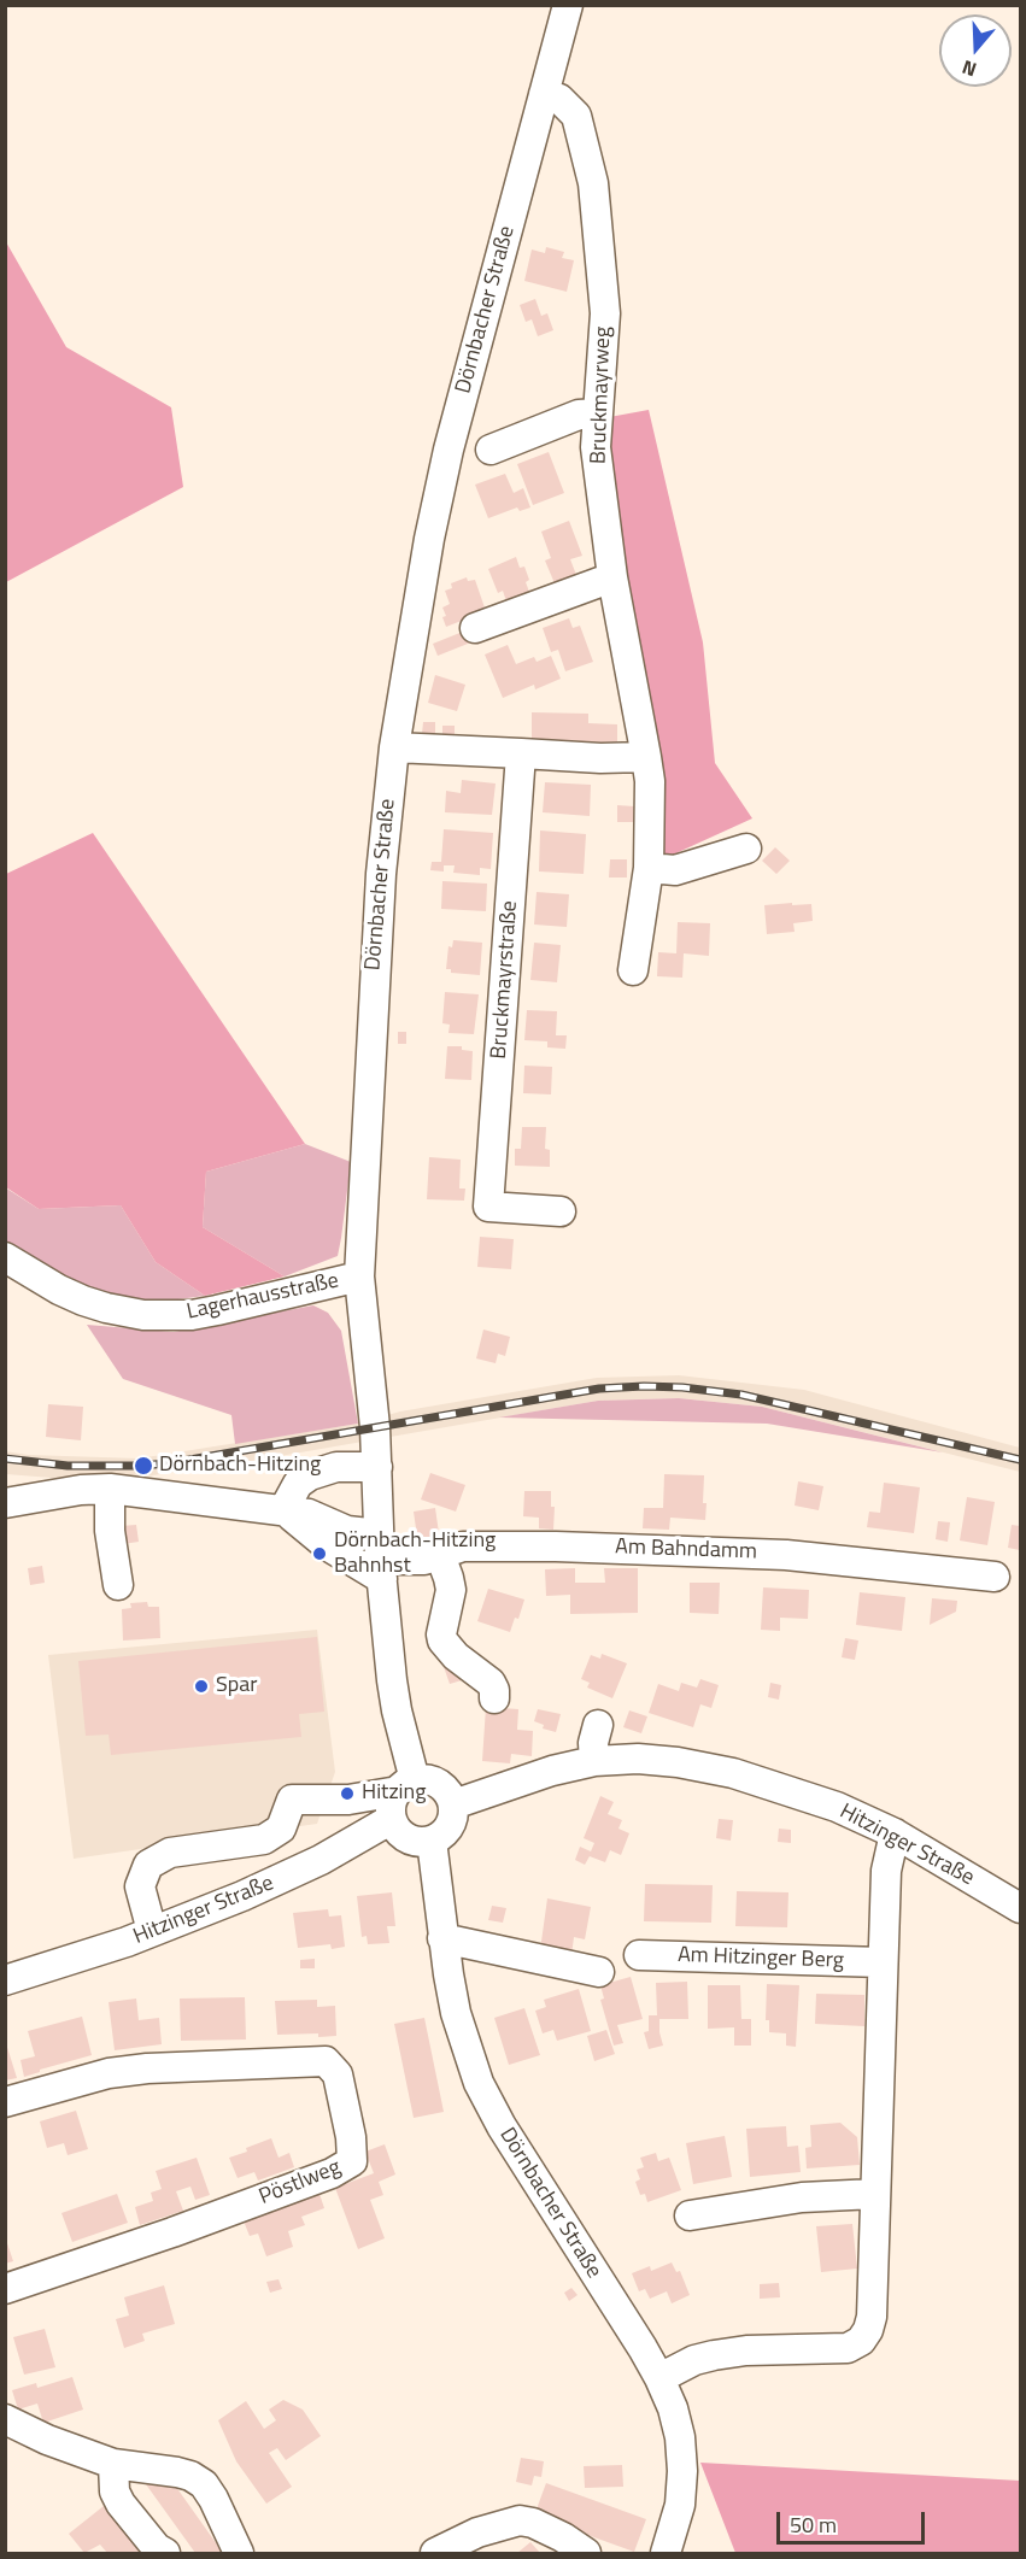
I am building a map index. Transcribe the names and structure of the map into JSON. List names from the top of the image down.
{
  "streets": {
    "street": [
      "Dörnbacher Straße",
      "Bruckmayrweg",
      "Bruckmayrstraße",
      "Lagerhausstraße",
      "Am Bahndamm",
      "Hitzinger Straße",
      "Am Hitzinger Berg",
      "Pöstlweg"
    ]
  },
  "crossings": [
    ["Dörnbacher Straße", "Bruckmayrweg"],
    ["Dörnbacher Straße", "Lagerhausstraße"],
    ["Dörnbacher Straße", "Am Bahndamm"],
    ["Dörnbacher Straße", "Hitzinger Straße"]
  ],
  "places": [
    "Dörnbach-Hitzing",
    "Dörnbach-Hitzing Bahnhst",
    "Spar",
    "Hitzing"
  ],
  "scale_bar": "50 m",
  "north": "bottom"
}
